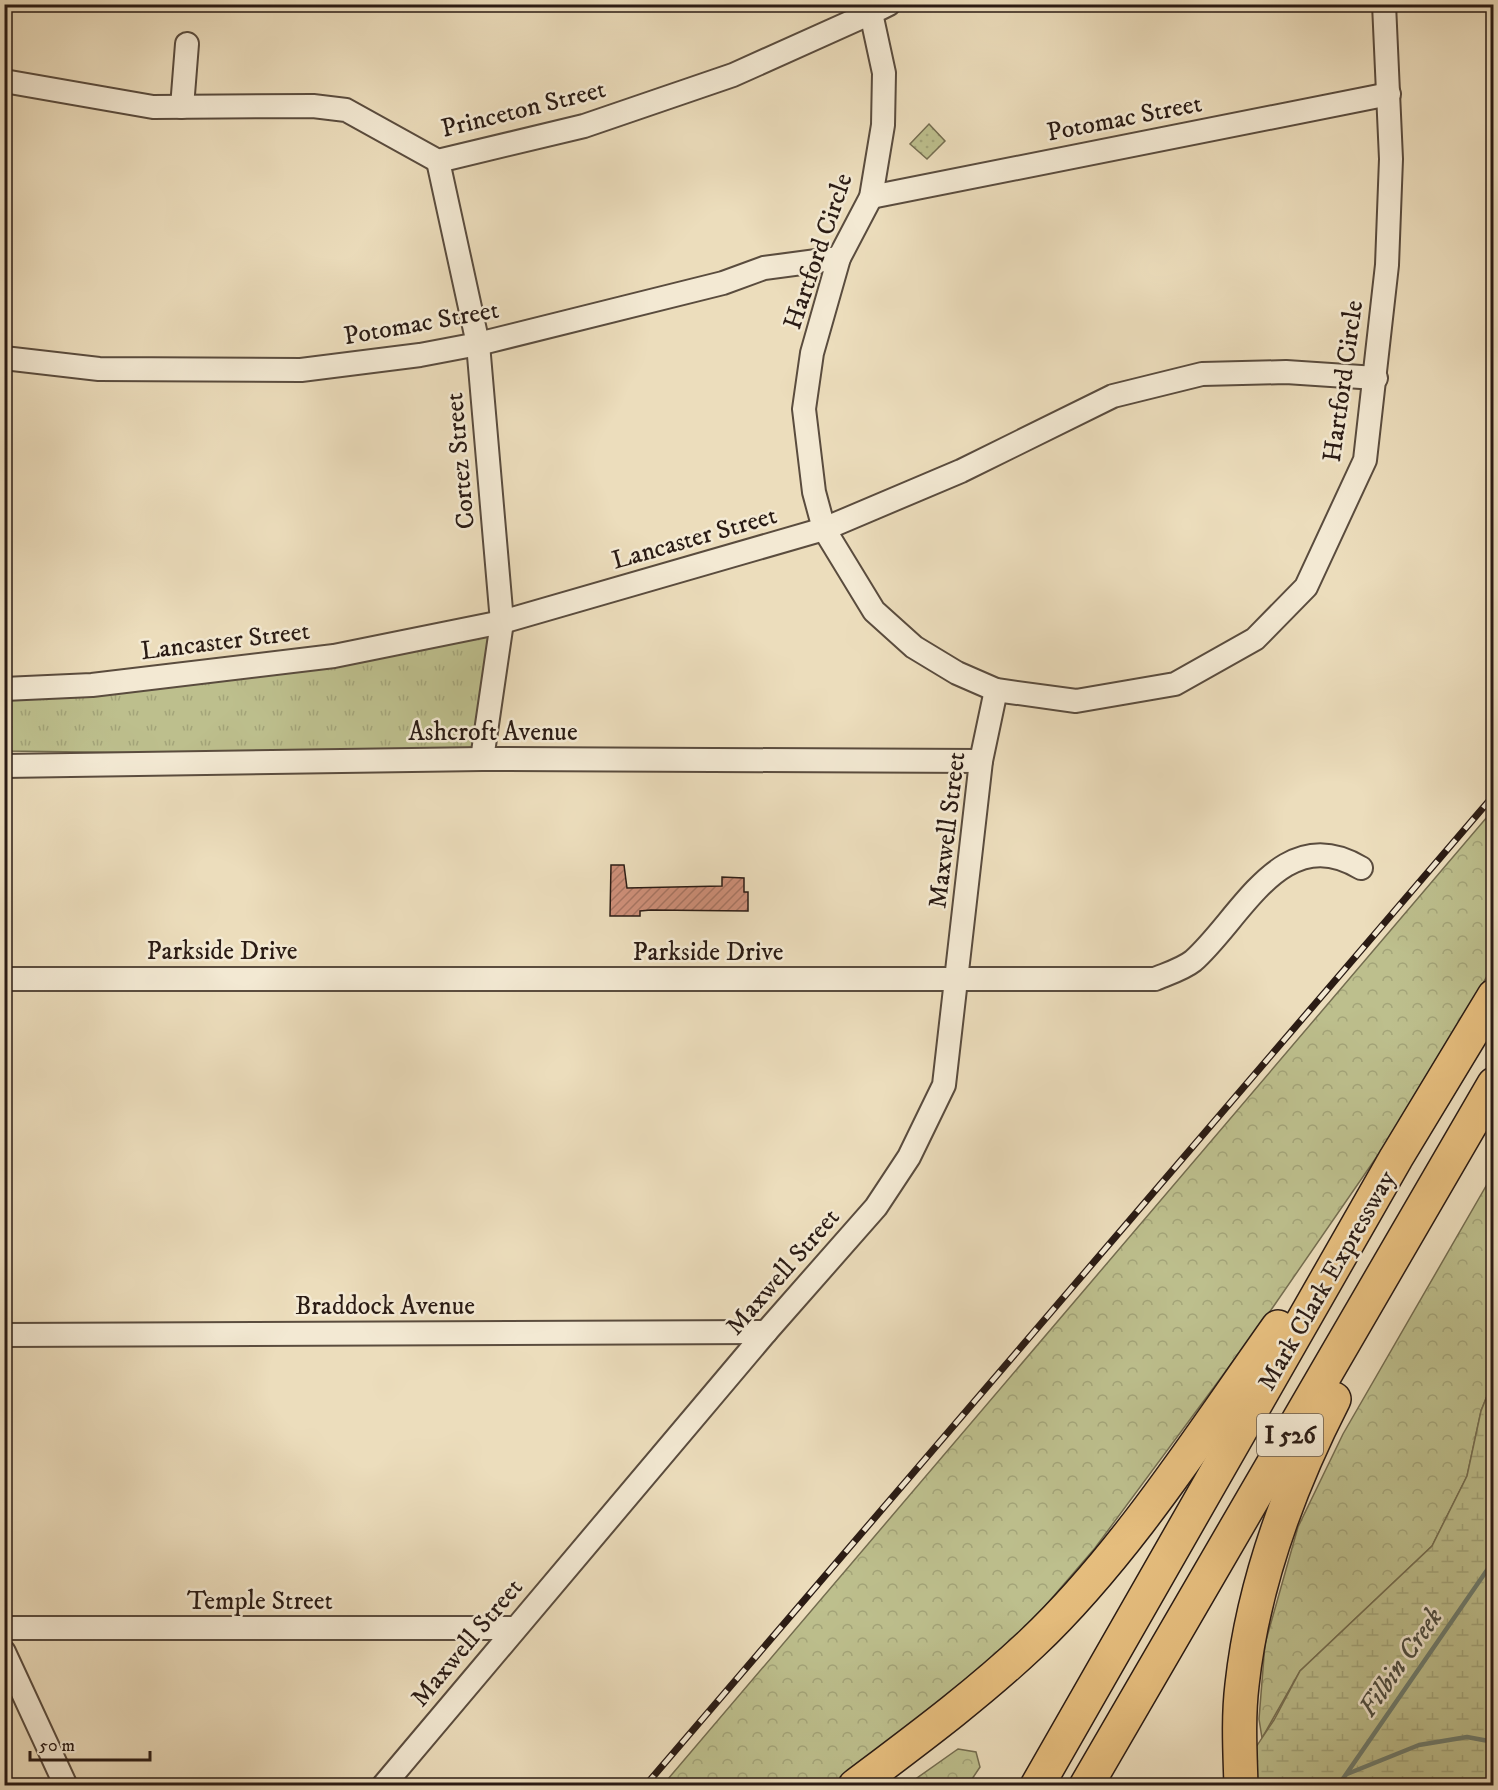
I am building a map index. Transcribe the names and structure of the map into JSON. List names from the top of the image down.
{
  "streets": {
    "highway": ["Mark Clark Expressway", "I 526"],
    "street": [
      "Princeton Street",
      "Potomac Street",
      "Hartford Circle",
      "Cortez Street",
      "Lancaster Street",
      "Ashcroft Avenue",
      "Maxwell Street",
      "Parkside Drive",
      "Braddock Avenue",
      "Temple Street"
    ]
  },
  "crossings": [
    ["Princeton Street", "Hartford Circle"],
    ["Princeton Street", "Cortez Street"],
    ["Potomac Street", "Hartford Circle"],
    ["Potomac Street", "Cortez Street"],
    ["Hartford Circle", "Lancaster Street"],
    ["Hartford Circle", "Maxwell Street"],
    ["Cortez Street", "Lancaster Street"],
    ["Cortez Street", "Ashcroft Avenue"],
    ["Ashcroft Avenue", "Maxwell Street"],
    ["Maxwell Street", "Parkside Drive"],
    ["Maxwell Street", "Braddock Avenue"],
    ["Maxwell Street", "Temple Street"]
  ],
  "water": ["Filbin Creek"],
  "scale_bar": "50 m"
}
